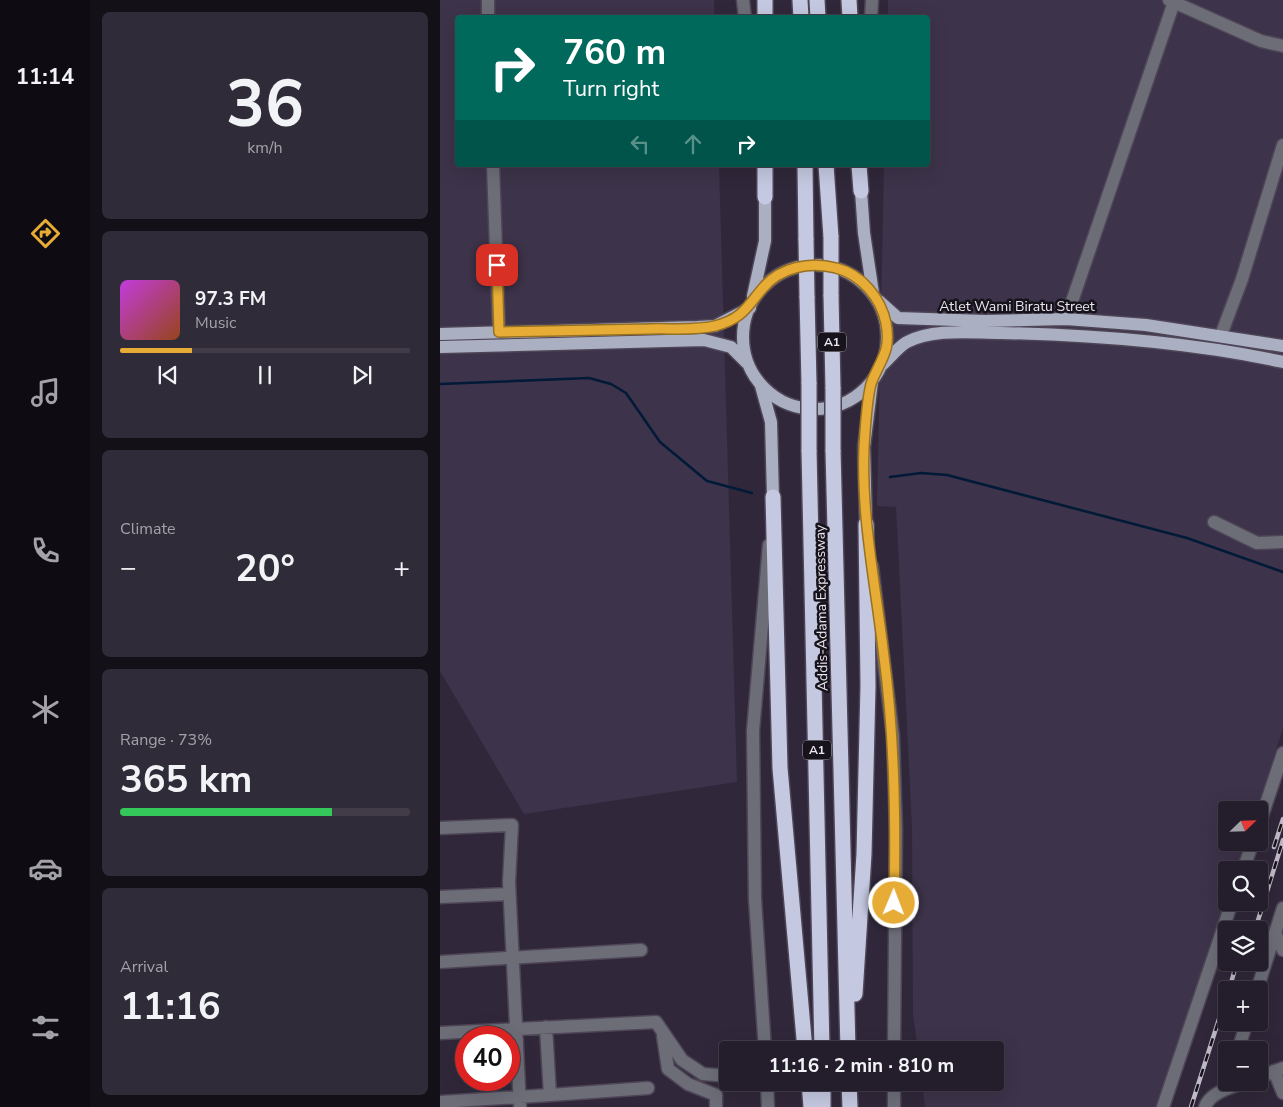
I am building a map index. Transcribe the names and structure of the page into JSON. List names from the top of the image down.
{
  "streets": {
    "highway": ["A1", "Addis-Adama Expressway"],
    "main road": ["Atlet Wami Biratu Street"]
  },
  "north": "top right",
  "page": {
    "tabs": "11:14",
    "tile": [
      ["36", "km/h"],
      "Climate",
      ["Range · 73%", "365 km"],
      ["Arrival", "11:16"]
    ],
    "turn": ["760 m", "Turn right"],
    "song": ["97.3 FM", "Music"],
    "heat": ["−", "20°", "+"],
    "map_buttons": ["+", "−"],
    "limit": "40",
    "trip": "11:16 · 2 min · 810 m"
  }
}
